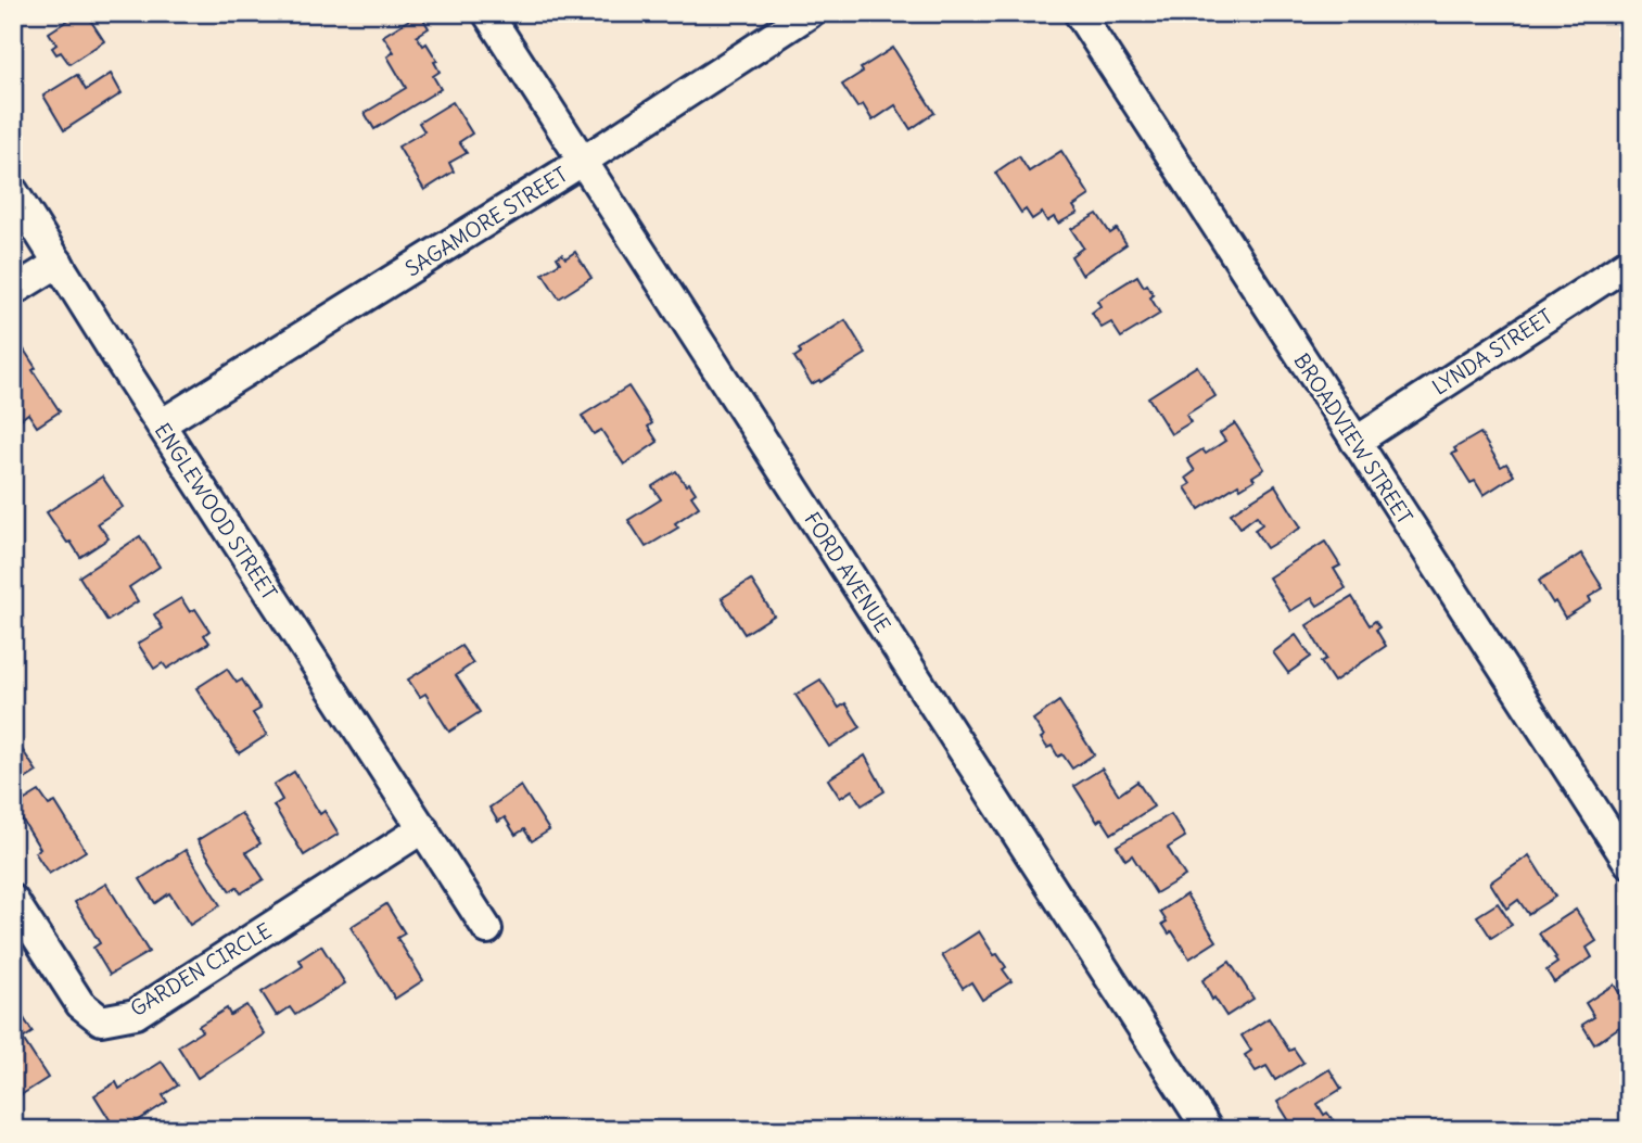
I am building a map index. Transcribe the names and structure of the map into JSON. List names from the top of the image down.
{
  "streets": {
    "street": [
      "SAGAMORE STREET",
      "LYNDA STREET",
      "BROADVIEW STREET",
      "ENGLEWOOD STREET",
      "FORD AVENUE",
      "GARDEN CIRCLE"
    ]
  },
  "crossings": [
    ["SAGAMORE STREET", "ENGLEWOOD STREET"],
    ["SAGAMORE STREET", "FORD AVENUE"],
    ["LYNDA STREET", "BROADVIEW STREET"],
    ["ENGLEWOOD STREET", "GARDEN CIRCLE"]
  ]
}
